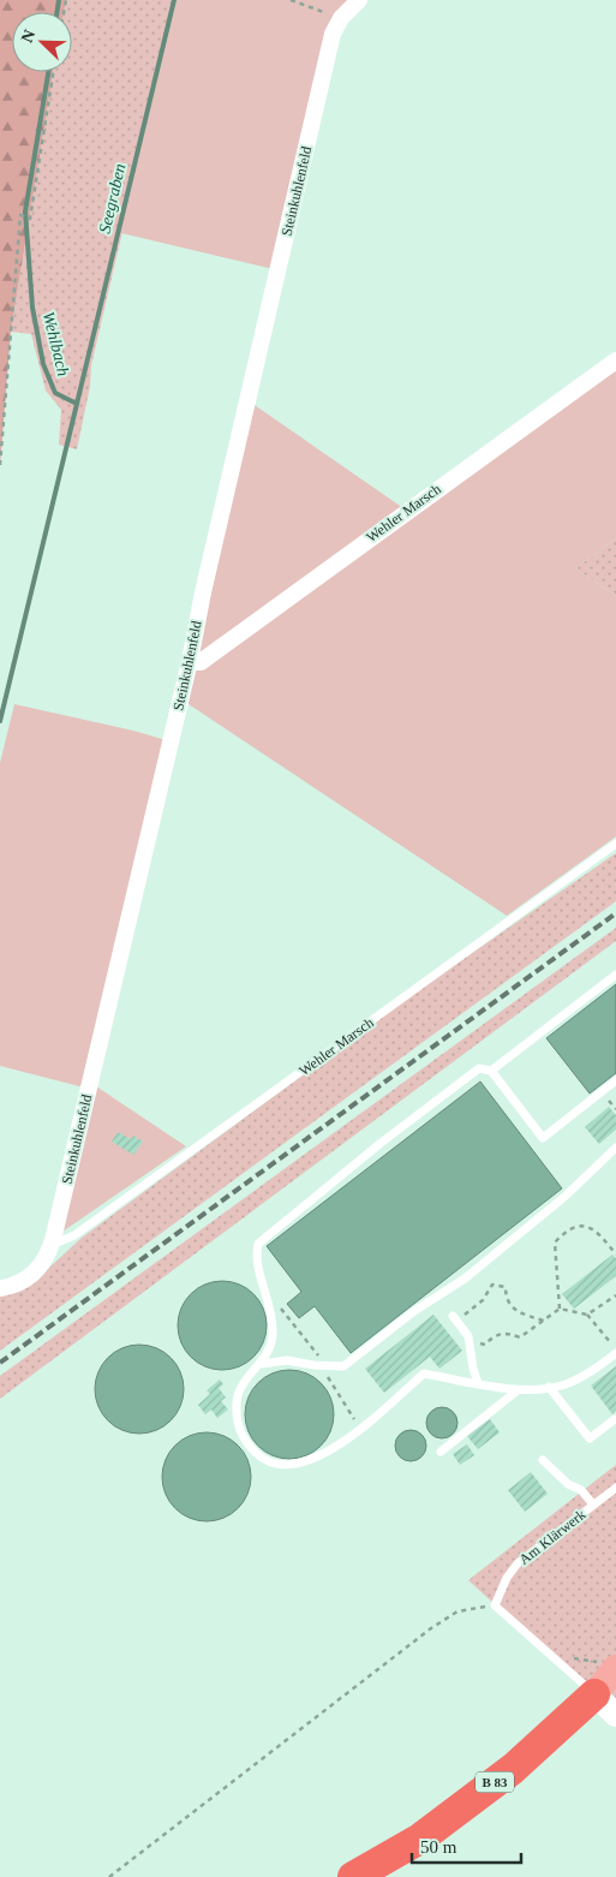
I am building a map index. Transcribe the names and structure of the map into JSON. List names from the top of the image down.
{
  "streets": {
    "highway": ["B 83"],
    "street": ["Steinkuhlenfeld", "Wehler Marsch"],
    "lane": ["Am Klärwerk"]
  },
  "crossings": [
    ["Steinkuhlenfeld", "Wehler Marsch"]
  ],
  "water": ["Seegraben", "Wehlbach"],
  "scale_bar": "50 m",
  "north": "top left"
}
